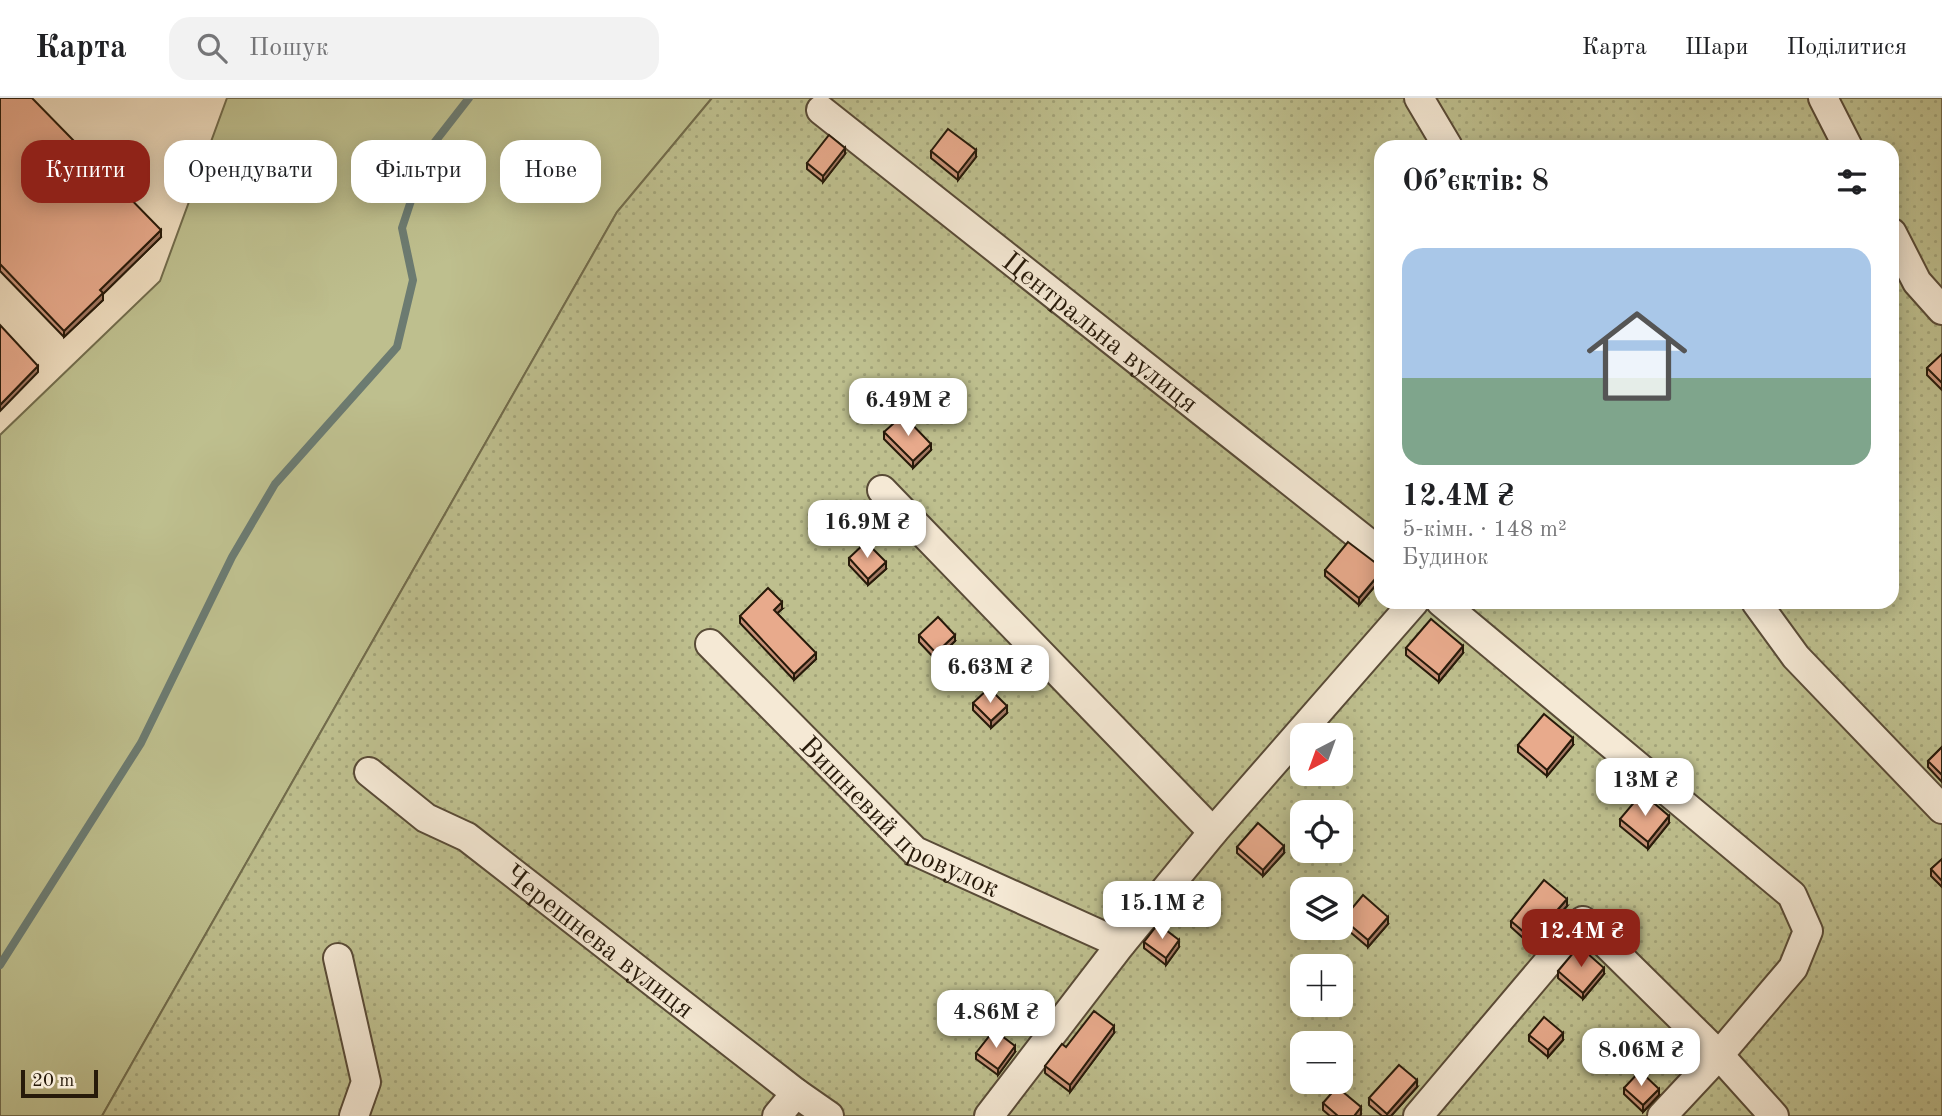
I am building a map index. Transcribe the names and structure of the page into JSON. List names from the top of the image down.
{
  "streets": {
    "lane": ["Центральна вулиця", "Вишневий провулок", "Черешнева вулиця"]
  },
  "scale_bar": "20 m",
  "north": "bottom left",
  "page": {
    "header": "Карта",
    "search": "Пошук",
    "nav": ["Карта", "Шари", "Поділитися"],
    "chip": [
      "Купити",
      "Орендувати",
      "Фільтри",
      "Нове"
    ],
    "heading": "Об’єктів: 8",
    "list": [
      {
        "name": "12.4M ₴",
        "note": "5-кімн. · 148 m² · Будинок"
      }
    ],
    "price": [
      "6.49M ₴",
      "16.9M ₴",
      "6.63M ₴",
      "13M ₴",
      "15.1M ₴",
      "12.4M ₴",
      "4.86M ₴",
      "8.06M ₴"
    ],
    "map_buttons": ["+", "−"],
    "scale": "20 m"
  }
}
